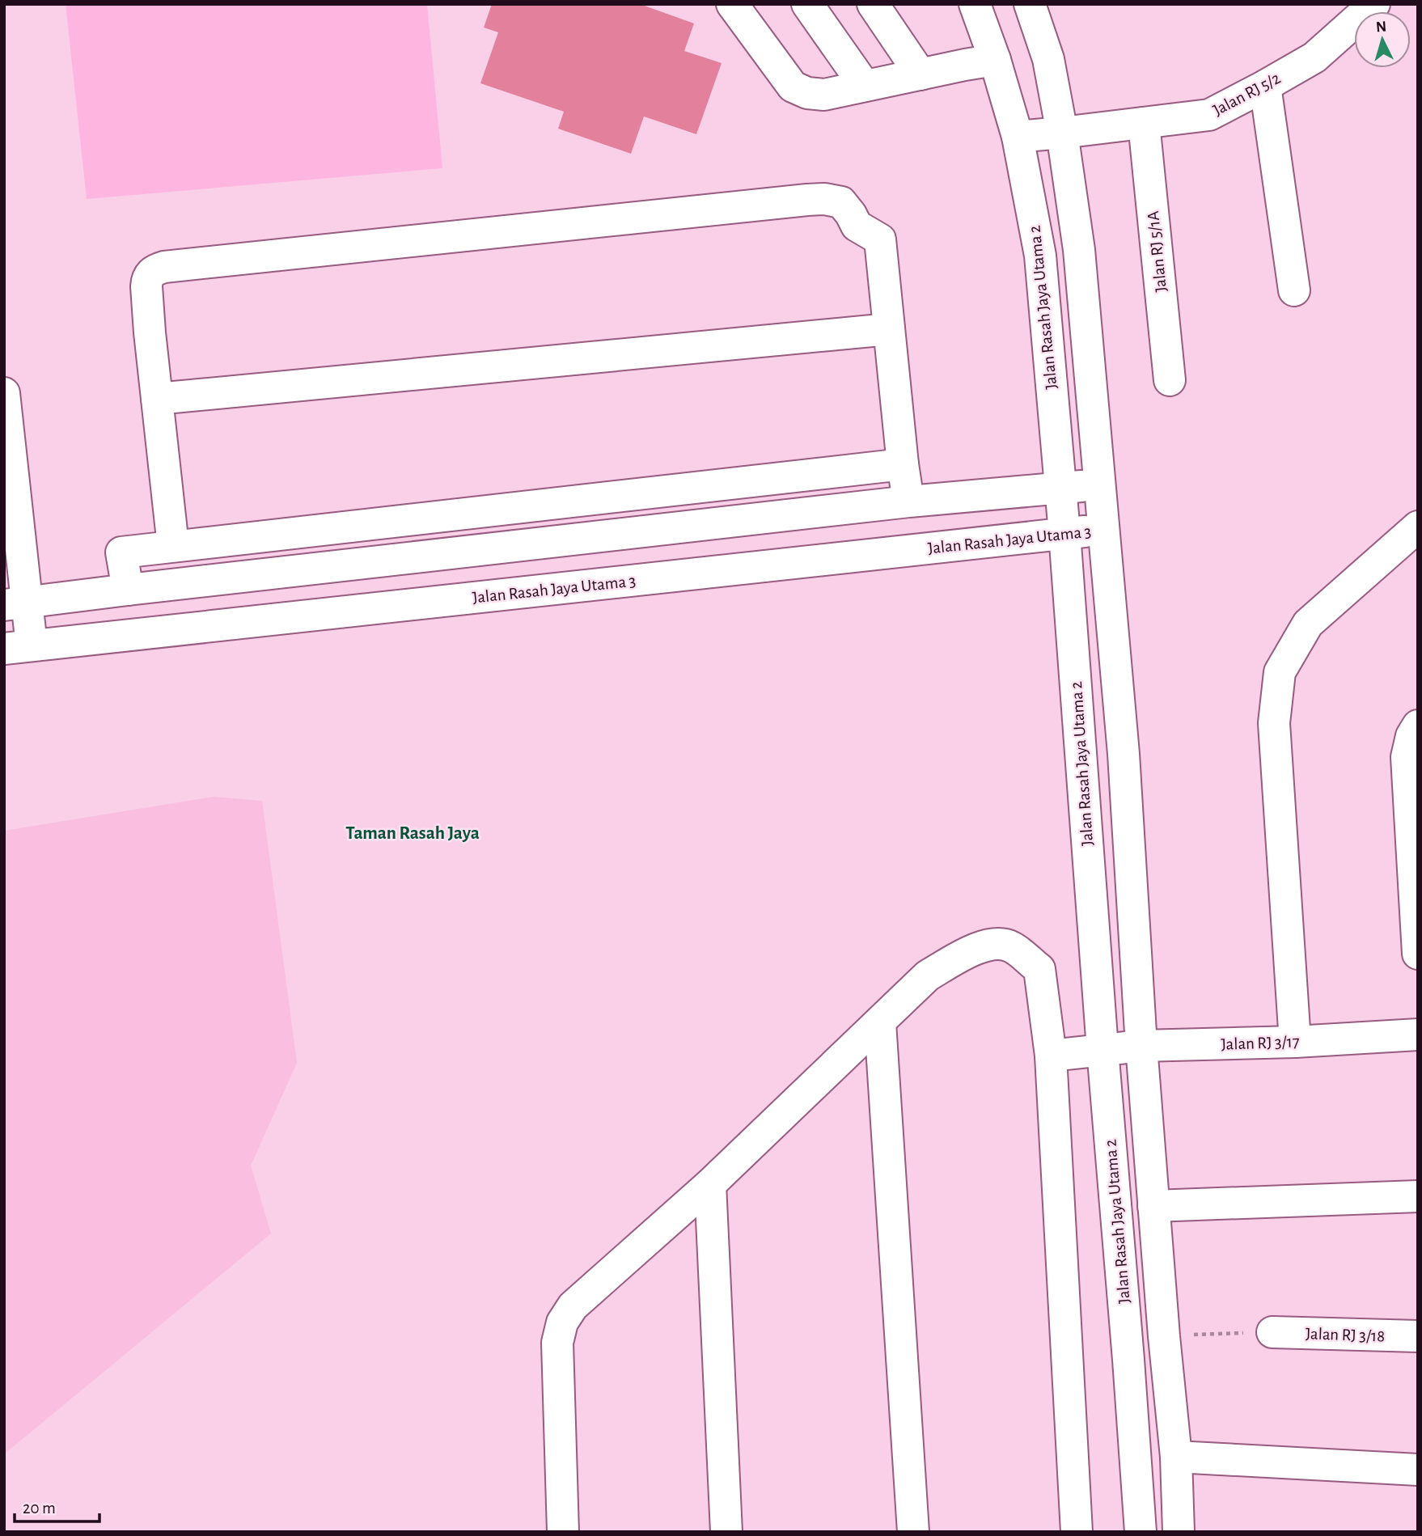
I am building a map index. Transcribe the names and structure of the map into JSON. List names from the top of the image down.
{
  "streets": {
    "street": [
      "Jalan RJ 5/2",
      "Jalan RJ 5/1A",
      "Jalan Rasah Jaya Utama 2",
      "Jalan Rasah Jaya Utama 3",
      "Jalan RJ 3/17",
      "Jalan RJ 3/18"
    ]
  },
  "crossings": [
    ["Jalan RJ 5/2", "Jalan RJ 5/1A"],
    ["Jalan RJ 5/2", "Jalan Rasah Jaya Utama 2"],
    ["Jalan Rasah Jaya Utama 2", "Jalan Rasah Jaya Utama 3"],
    ["Jalan Rasah Jaya Utama 2", "Jalan RJ 3/17"]
  ],
  "districts": ["Taman Rasah Jaya"],
  "scale_bar": "20 m",
  "north": "top"
}
